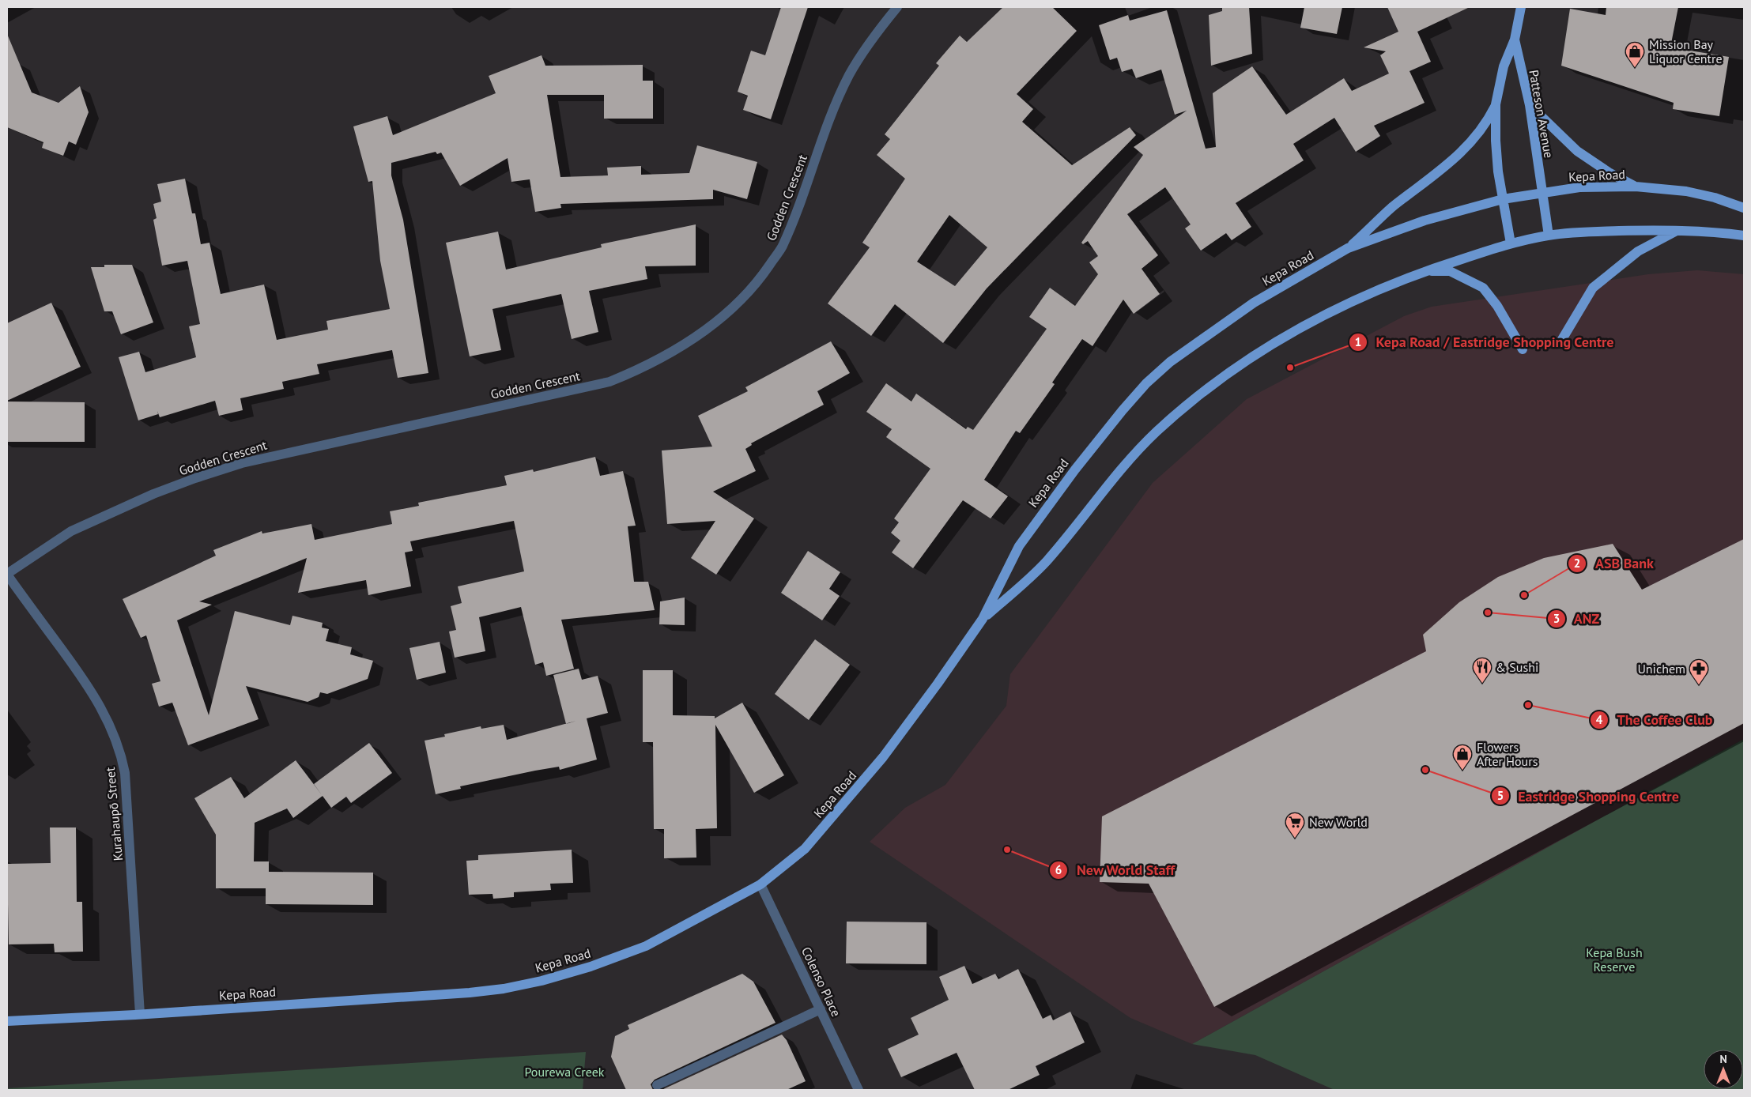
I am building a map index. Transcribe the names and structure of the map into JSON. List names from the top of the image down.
{
  "streets": {
    "main road": ["Patteson Avenue", "Kepa Road"],
    "street": ["Godden Crescent", "Kurahaupō Street", "Colenso Place"]
  },
  "crossings": [
    ["Patteson Avenue", "Kepa Road"],
    ["Kepa Road", "Kurahaupō Street"],
    ["Kepa Road", "Colenso Place"],
    ["Godden Crescent", "Kurahaupō Street"]
  ],
  "parks": ["Kepa Bush Reserve", "Pourewa Creek"],
  "places": {
    "shop": ["Mission Bay Liquor Centre", "Flowers After Hours"],
    "other": [
      "Kepa Road / Eastridge Shopping Centre",
      "ASB Bank",
      "ANZ",
      "The Coffee Club",
      "Eastridge Shopping Centre",
      "New World Staff"
    ],
    "restaurant": ["& Sushi"],
    "pharmacy": ["Unichem"],
    "supermarket": ["New World"]
  },
  "north": "top"
}
